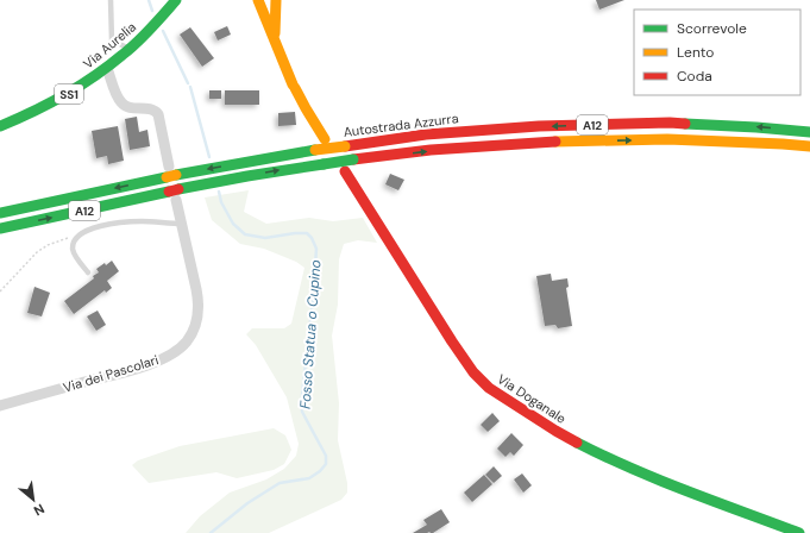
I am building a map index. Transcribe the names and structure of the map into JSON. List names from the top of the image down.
{
  "streets": {
    "main road": [
      "Via Aurelia",
      "SS1",
      "Autostrada Azzurra",
      "A12",
      "Via Doganale"
    ],
    "street": ["Via dei Pascolari"]
  },
  "crossings": [
    ["A12", "Via dei Pascolari"]
  ],
  "water": ["Fosso Statua o Cupino"],
  "legend": ["Scorrevole", "Lento", "Coda"],
  "north": "bottom right"
}
